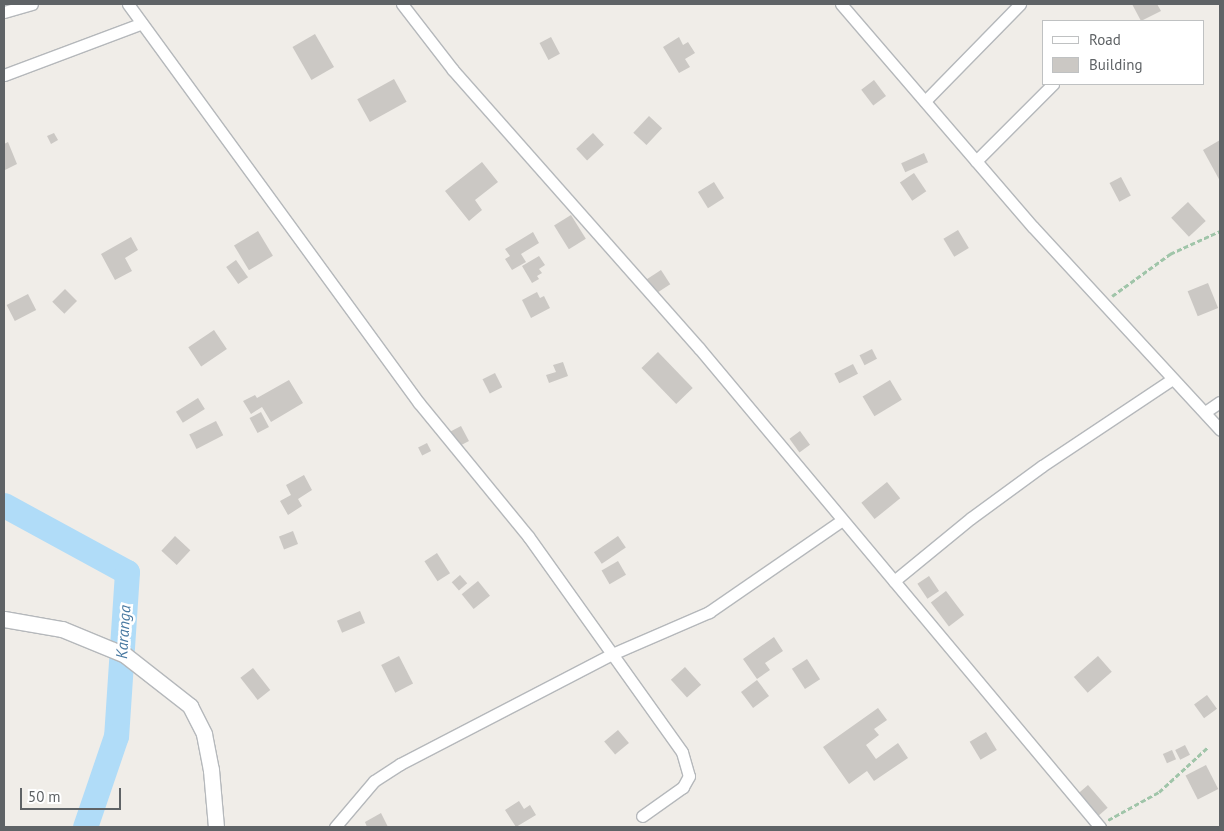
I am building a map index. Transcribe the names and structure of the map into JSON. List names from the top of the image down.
{
  "water": ["Karanga"],
  "legend": ["Road", "Building"],
  "scale_bar": "50 m"
}
